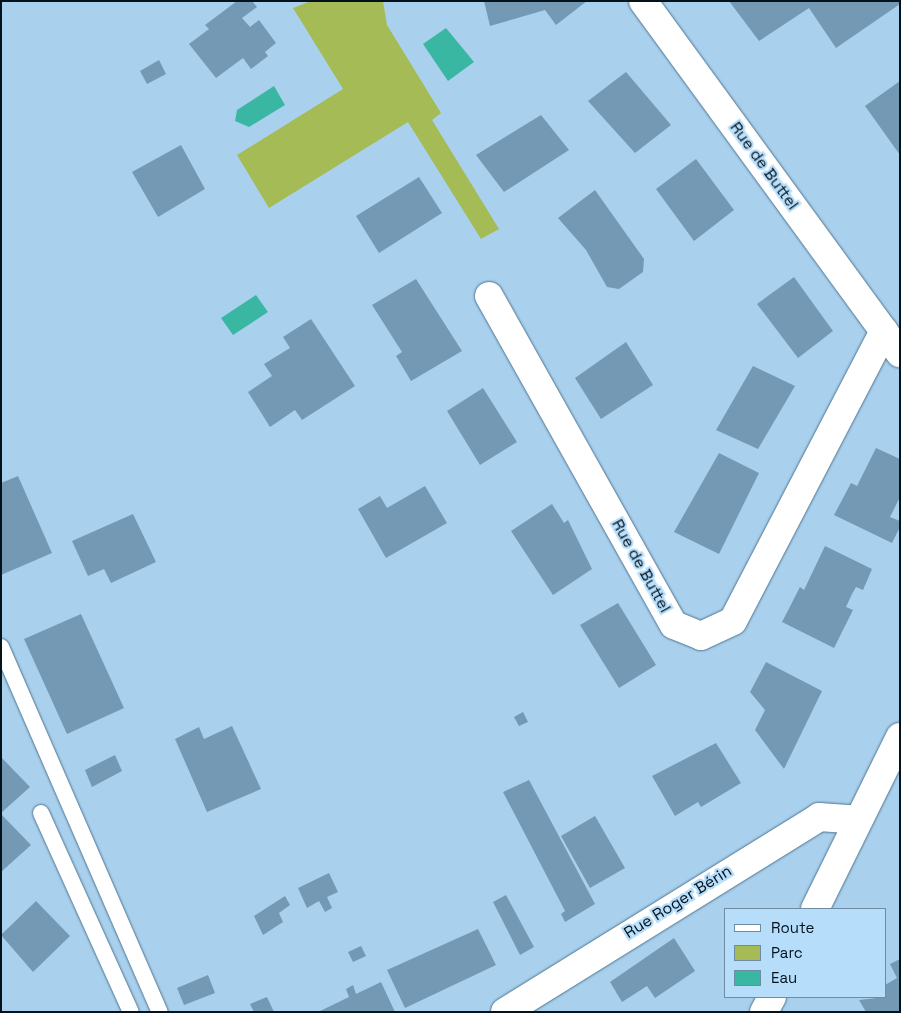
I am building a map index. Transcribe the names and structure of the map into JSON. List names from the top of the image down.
{
  "streets": {
    "street": ["Rue de Buttel", "Rue Roger Bérin"]
  },
  "legend": ["Route", "Parc", "Eau"]
}
